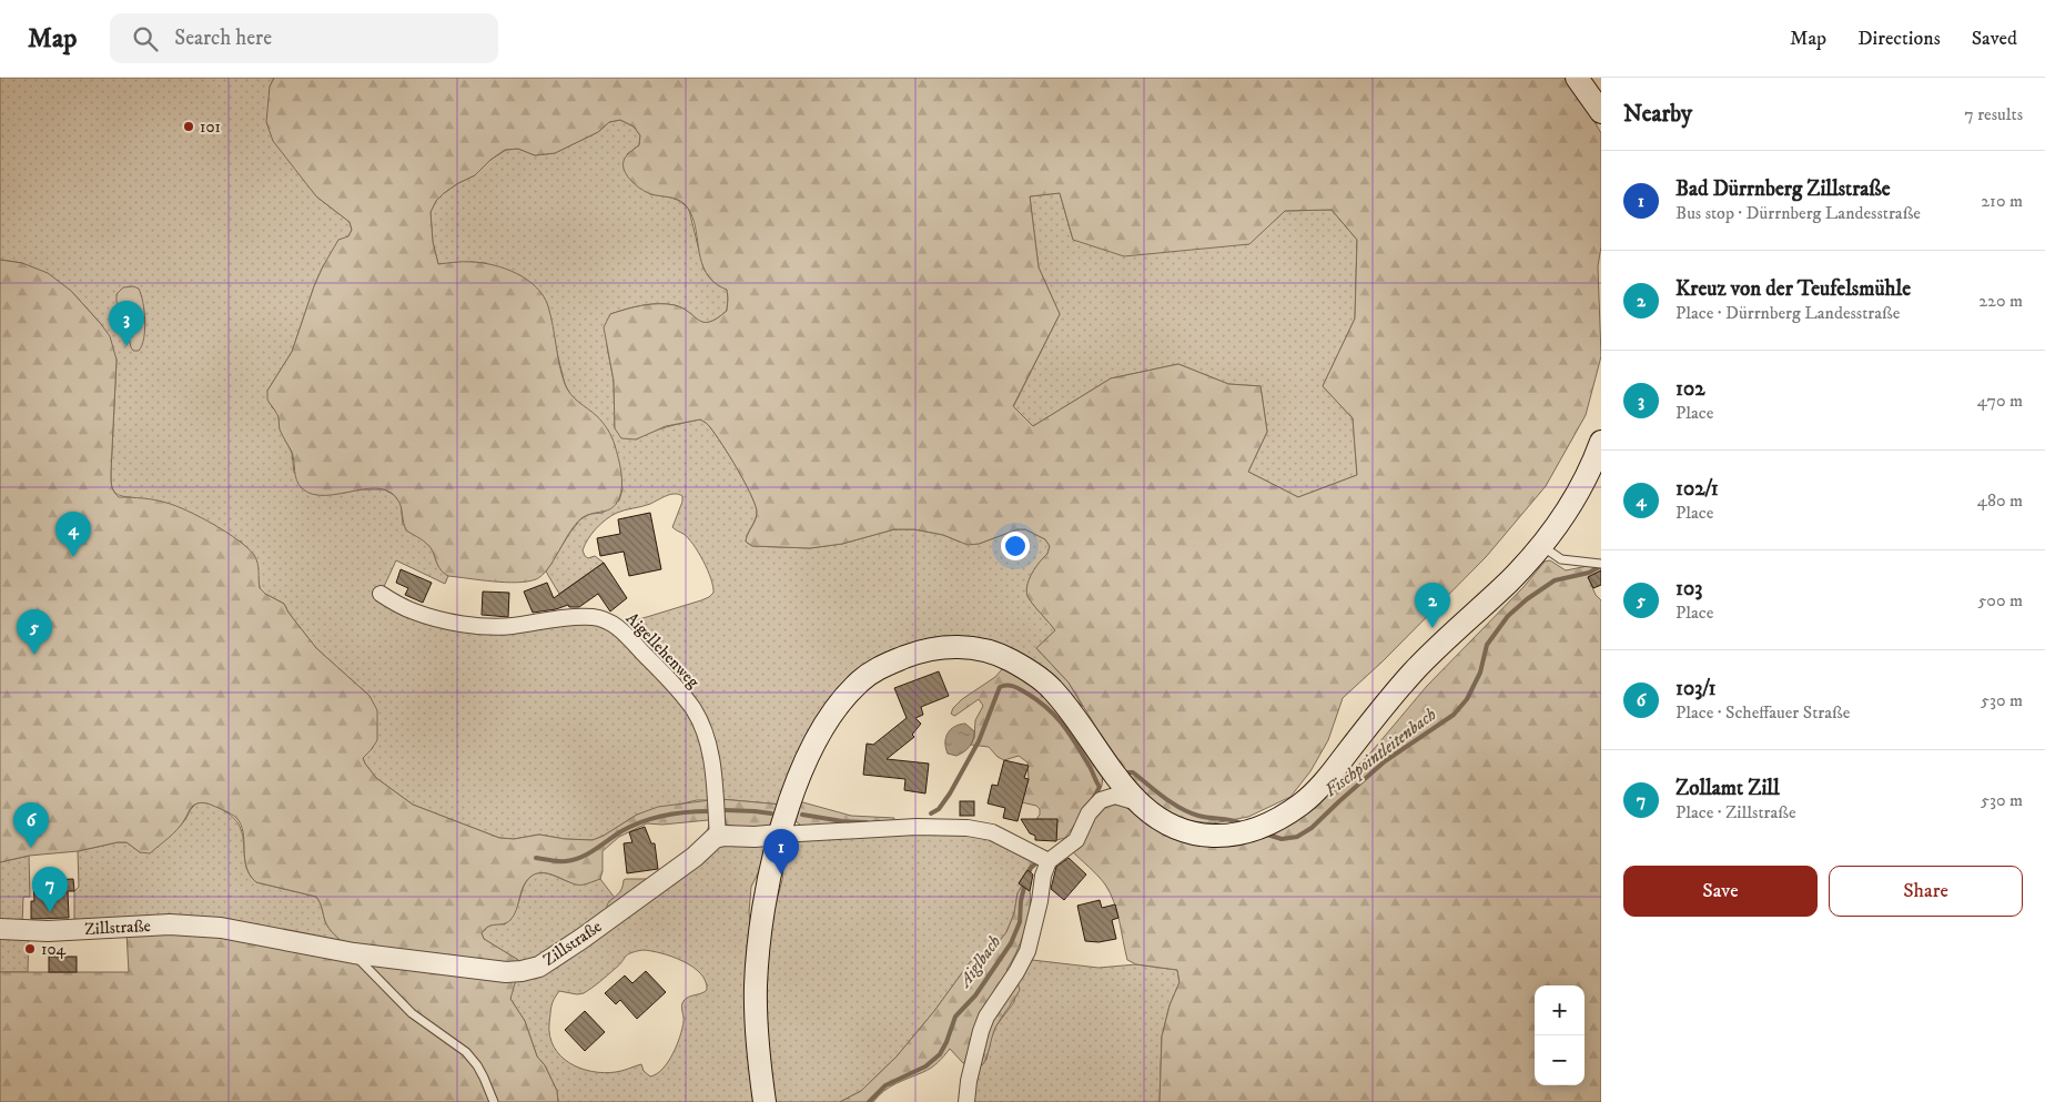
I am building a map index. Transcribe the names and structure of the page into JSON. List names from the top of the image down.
{
  "streets": {
    "street": ["Aigellehenweg", "Zillstraße"]
  },
  "crossings": [
    ["Aigellehenweg", "Zillstraße"]
  ],
  "water": ["Fischpointleitenbach", "Aiglbach"],
  "places": ["101", "104"],
  "page": {
    "header": "Map",
    "search": "Search here",
    "nav": ["Map", "Directions", "Saved"],
    "heading": ["Nearby", "7 results"],
    "list": [
      {
        "mark": "1",
        "name": "Bad Dürrnberg Zillstraße",
        "note": "Bus stop · Dürrnberg Landesstraße",
        "value": "210 m"
      },
      {
        "mark": "2",
        "name": "Kreuz von der Teufelsmühle",
        "note": "Place · Dürrnberg Landesstraße",
        "value": "220 m"
      },
      {
        "mark": "3",
        "name": "102",
        "note": "Place",
        "value": "470 m"
      },
      {
        "mark": "4",
        "name": "102/1",
        "note": "Place",
        "value": "480 m"
      },
      {
        "mark": "5",
        "name": "103",
        "note": "Place",
        "value": "500 m"
      },
      {
        "mark": "6",
        "name": "103/1",
        "note": "Place · Scheffauer Straße",
        "value": "530 m"
      },
      {
        "mark": "7",
        "name": "Zollamt Zill",
        "note": "Place · Zillstraße",
        "value": "530 m"
      }
    ],
    "pins": [
      "3",
      "4",
      "2",
      "5",
      "6",
      "1",
      "7"
    ],
    "buttons": ["Save", "Share"],
    "map_buttons": ["+", "−"]
  }
}
